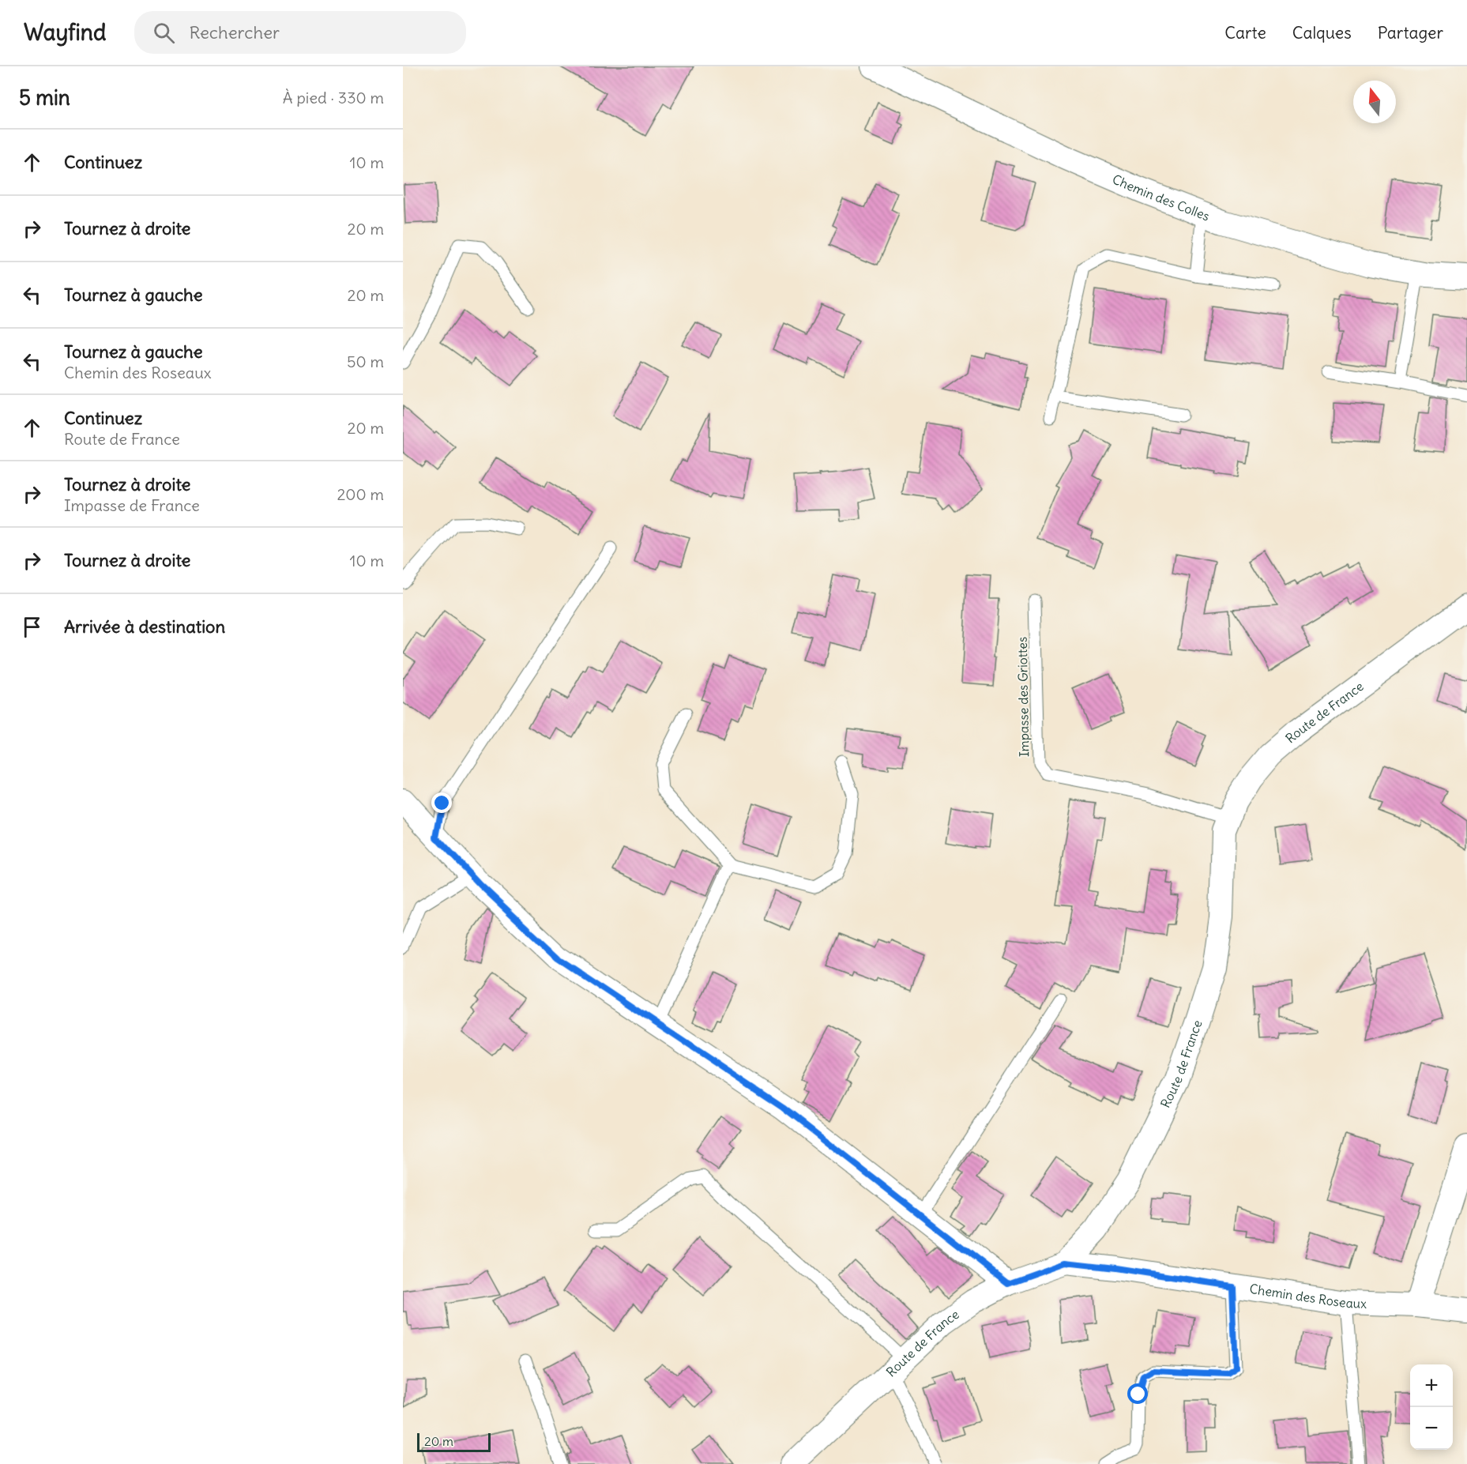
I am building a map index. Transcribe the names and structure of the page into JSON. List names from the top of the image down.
{
  "streets": {
    "street": ["Chemin des Colles", "Route de France", "Chemin des Roseaux"],
    "lane": ["Impasse des Griottes"]
  },
  "crossings": [
    ["Impasse des Griottes", "Route de France"],
    ["Route de France", "Chemin des Roseaux"]
  ],
  "scale_bar": "20 m",
  "north": "top",
  "page": {
    "header": "Wayfind",
    "search": "Rechercher",
    "nav": ["Carte", "Calques", "Partager"],
    "heading": ["5 min", "À pied · 330 m"],
    "list": [
      ["Continuez", "10 m"],
      ["Tournez à droite", "20 m"],
      ["Tournez à gauche", "20 m"],
      ["Tournez à gauche", "Chemin des Roseaux", "50 m"],
      ["Continuez", "Route de France", "20 m"],
      ["Tournez à droite", "Impasse de France", "200 m"],
      ["Tournez à droite", "10 m"],
      "Arrivée à destination"
    ],
    "map_buttons": ["+", "−"],
    "scale": "20 m"
  }
}
